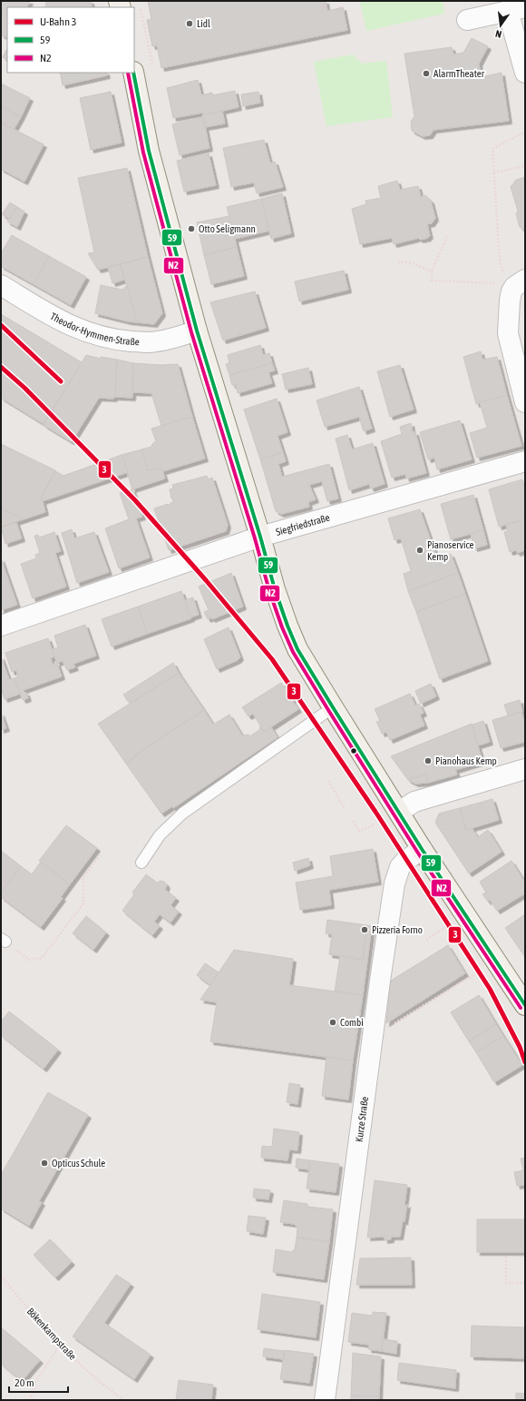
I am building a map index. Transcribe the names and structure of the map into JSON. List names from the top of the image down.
{
  "streets": {
    "street": ["Theodor-Hymmen-Straße", "Siegfriedstraße", "Kurze Straße"],
    "path": ["Bökenkampstraße"]
  },
  "places": [
    "Lidl",
    "AlarmTheater",
    "Otto Seligmann",
    "Pianoservice Kemp",
    "Pianohaus Kemp",
    "Pizzeria Forno",
    "Combi",
    "Opticus Schule"
  ],
  "lines": ["transit line 59", "transit line N2", "metro line 3"],
  "legend": ["U-Bahn 3", "59", "N2"],
  "scale_bar": "20 m",
  "north": "bottom"
}
